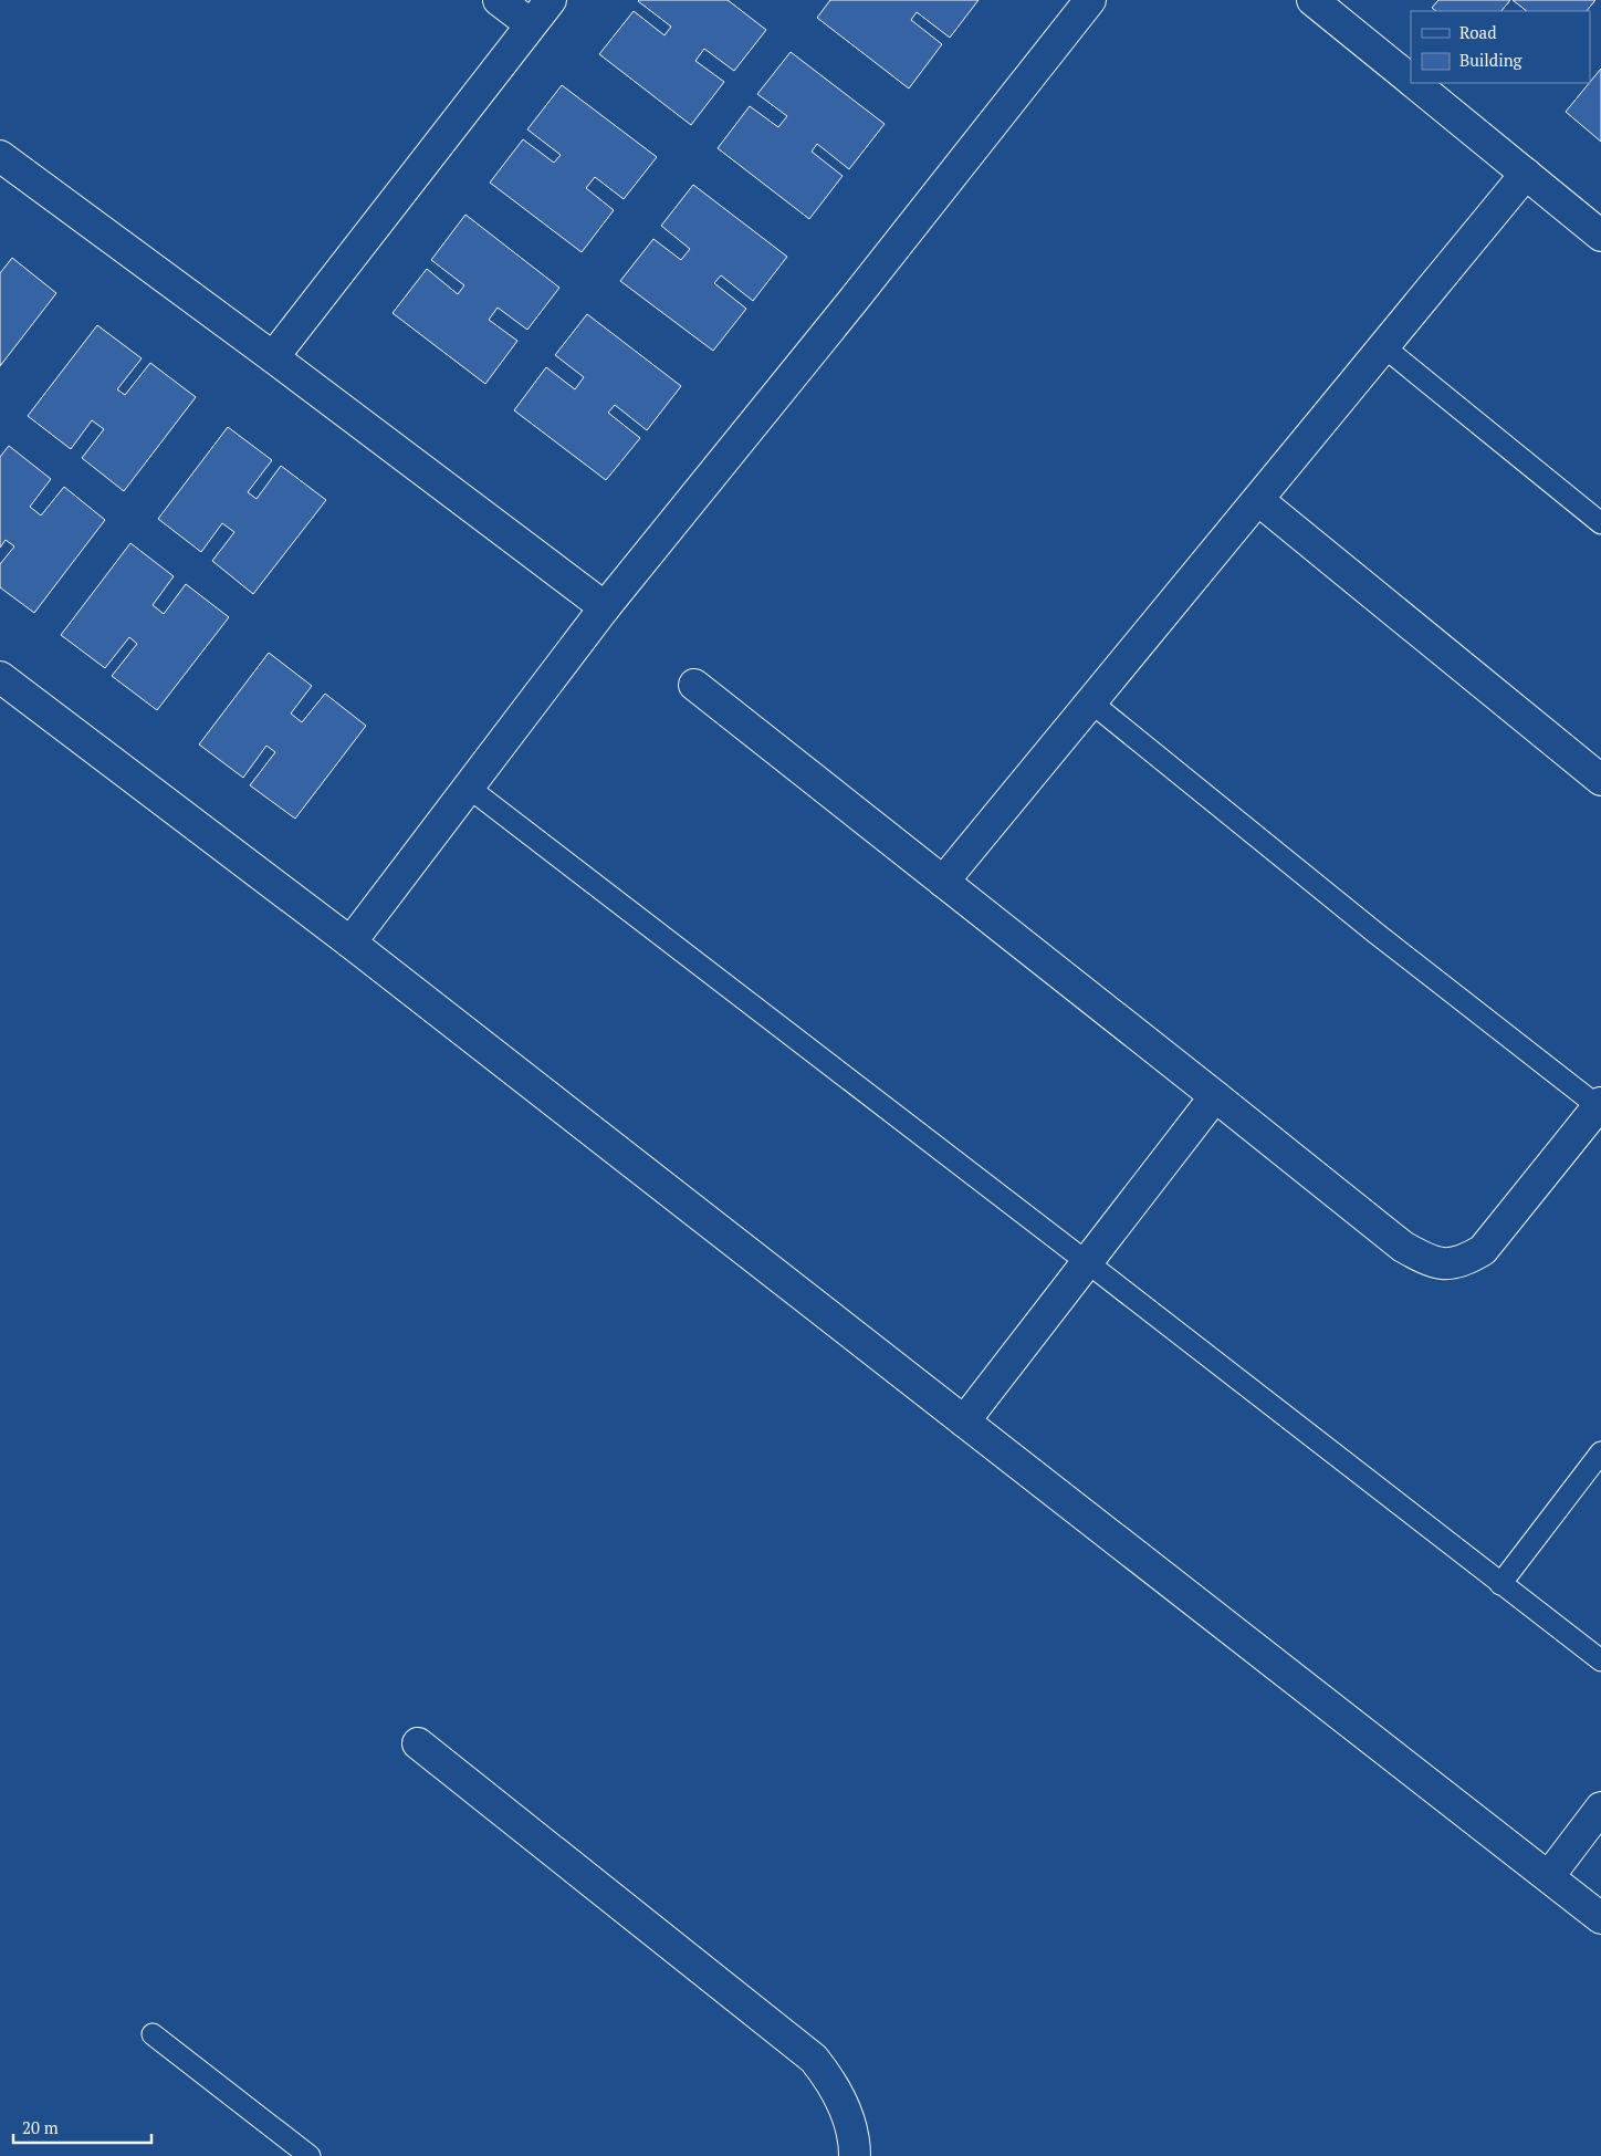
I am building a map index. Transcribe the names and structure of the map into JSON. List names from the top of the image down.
{
  "legend": ["Road", "Building"],
  "scale_bar": "20 m"
}
